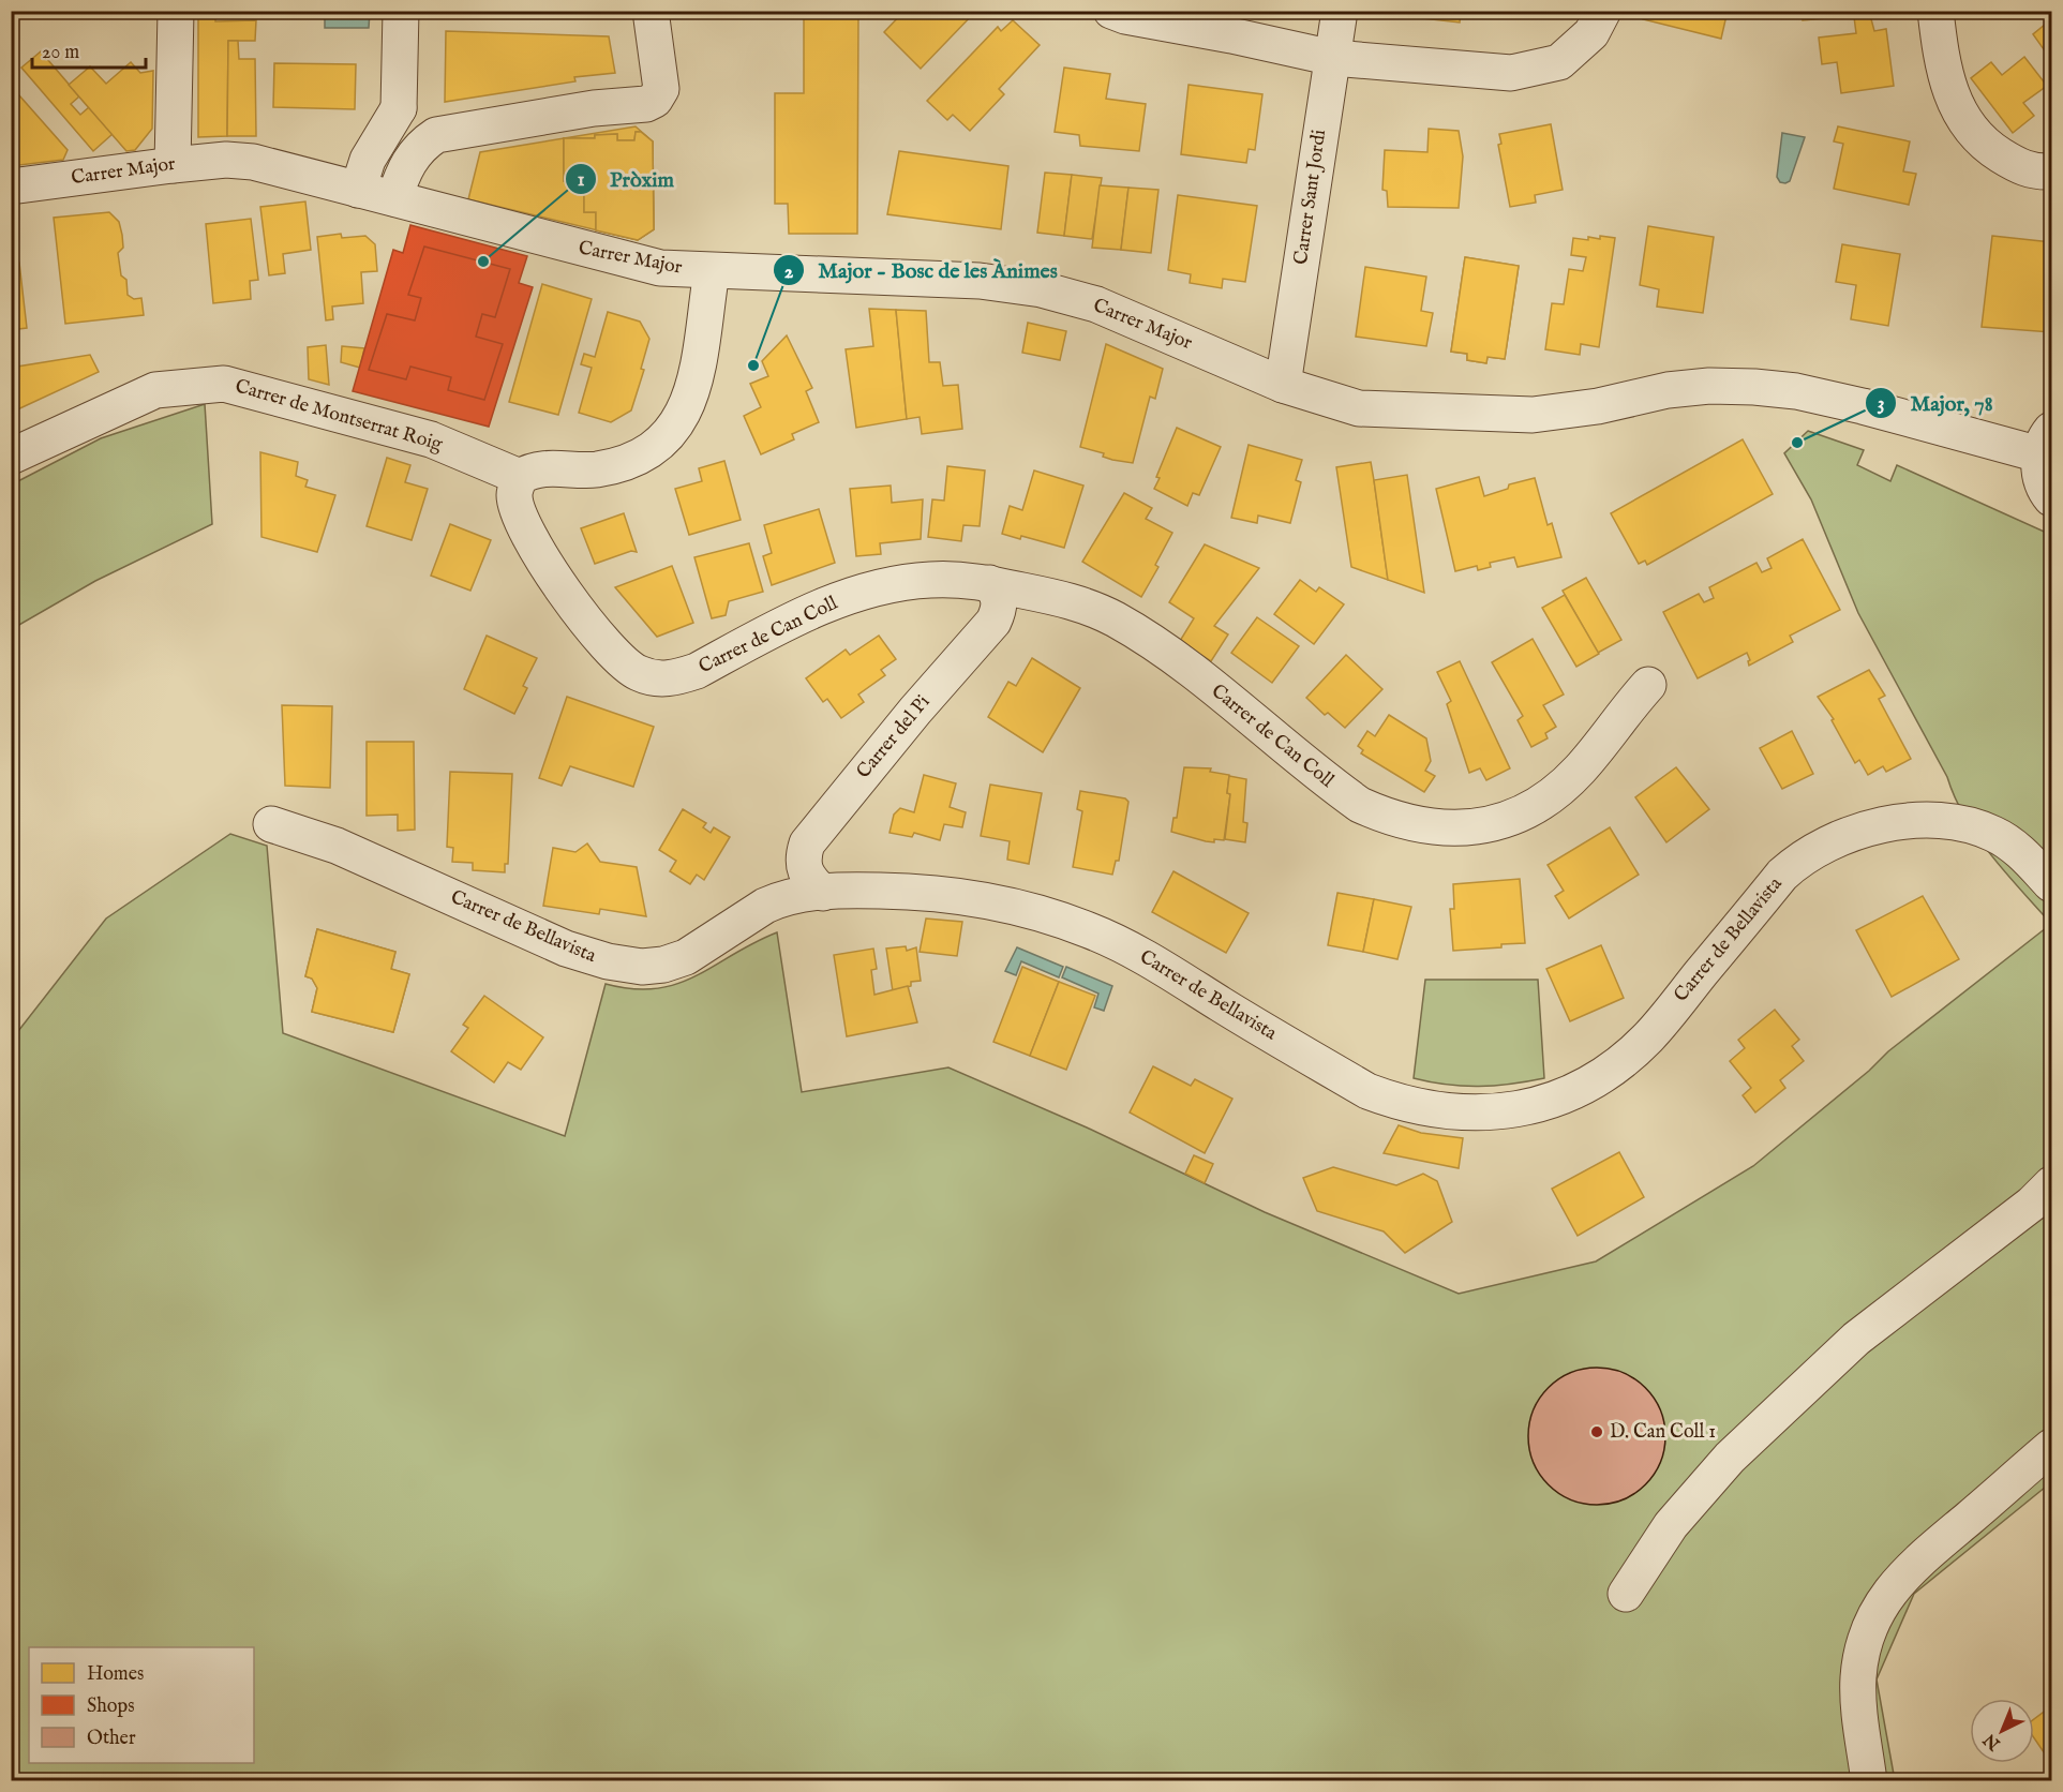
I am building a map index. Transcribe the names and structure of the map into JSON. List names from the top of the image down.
{
  "streets": {
    "street": [
      "Carrer Major",
      "Carrer Sant Jordi",
      "Carrer de Montserrat Roig",
      "Carrer de Can Coll",
      "Carrer del Pi",
      "Carrer de Bellavista"
    ]
  },
  "crossings": [
    ["Carrer Major", "Carrer Sant Jordi"],
    ["Carrer de Montserrat Roig", "Carrer de Can Coll"],
    ["Carrer de Can Coll", "Carrer del Pi"],
    ["Carrer del Pi", "Carrer de Bellavista"]
  ],
  "places": [
    "Pròxim",
    "Major - Bosc de les Ànimes",
    "Major, 78",
    "D. Can Coll 1"
  ],
  "legend": ["Homes", "Shops", "Other"],
  "scale_bar": "20 m",
  "north": "bottom left"
}
